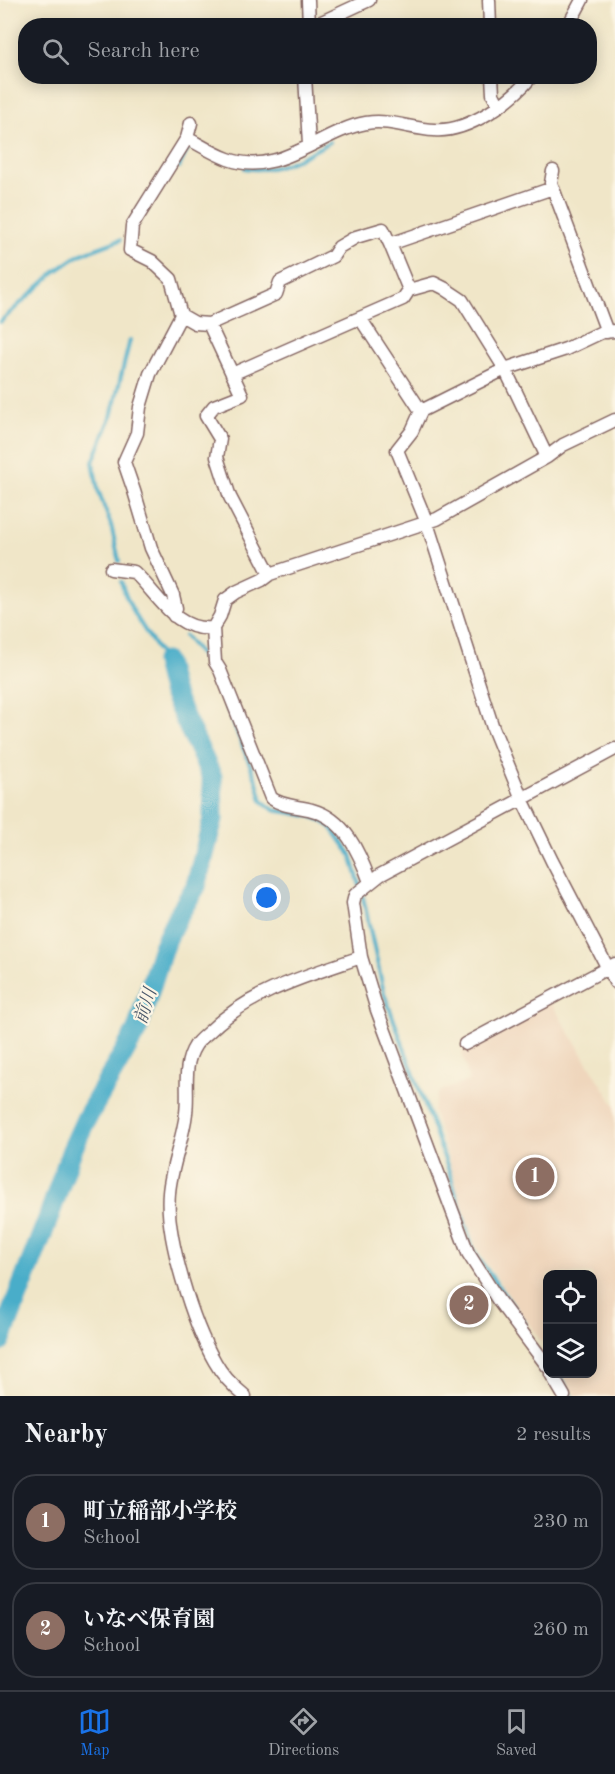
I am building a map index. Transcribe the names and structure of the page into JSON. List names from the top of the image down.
{
  "water": ["前川"],
  "page": {
    "search": "Search here",
    "pins": ["1", "2"],
    "heading": ["Nearby", "2 results"],
    "list": [
      {
        "mark": "1",
        "name": "町立稲部小学校",
        "note": "School",
        "value": "230 m"
      },
      {
        "mark": "2",
        "name": "いなべ保育園",
        "note": "School",
        "value": "260 m"
      }
    ],
    "nav": ["Map", "Directions", "Saved"]
  }
}
